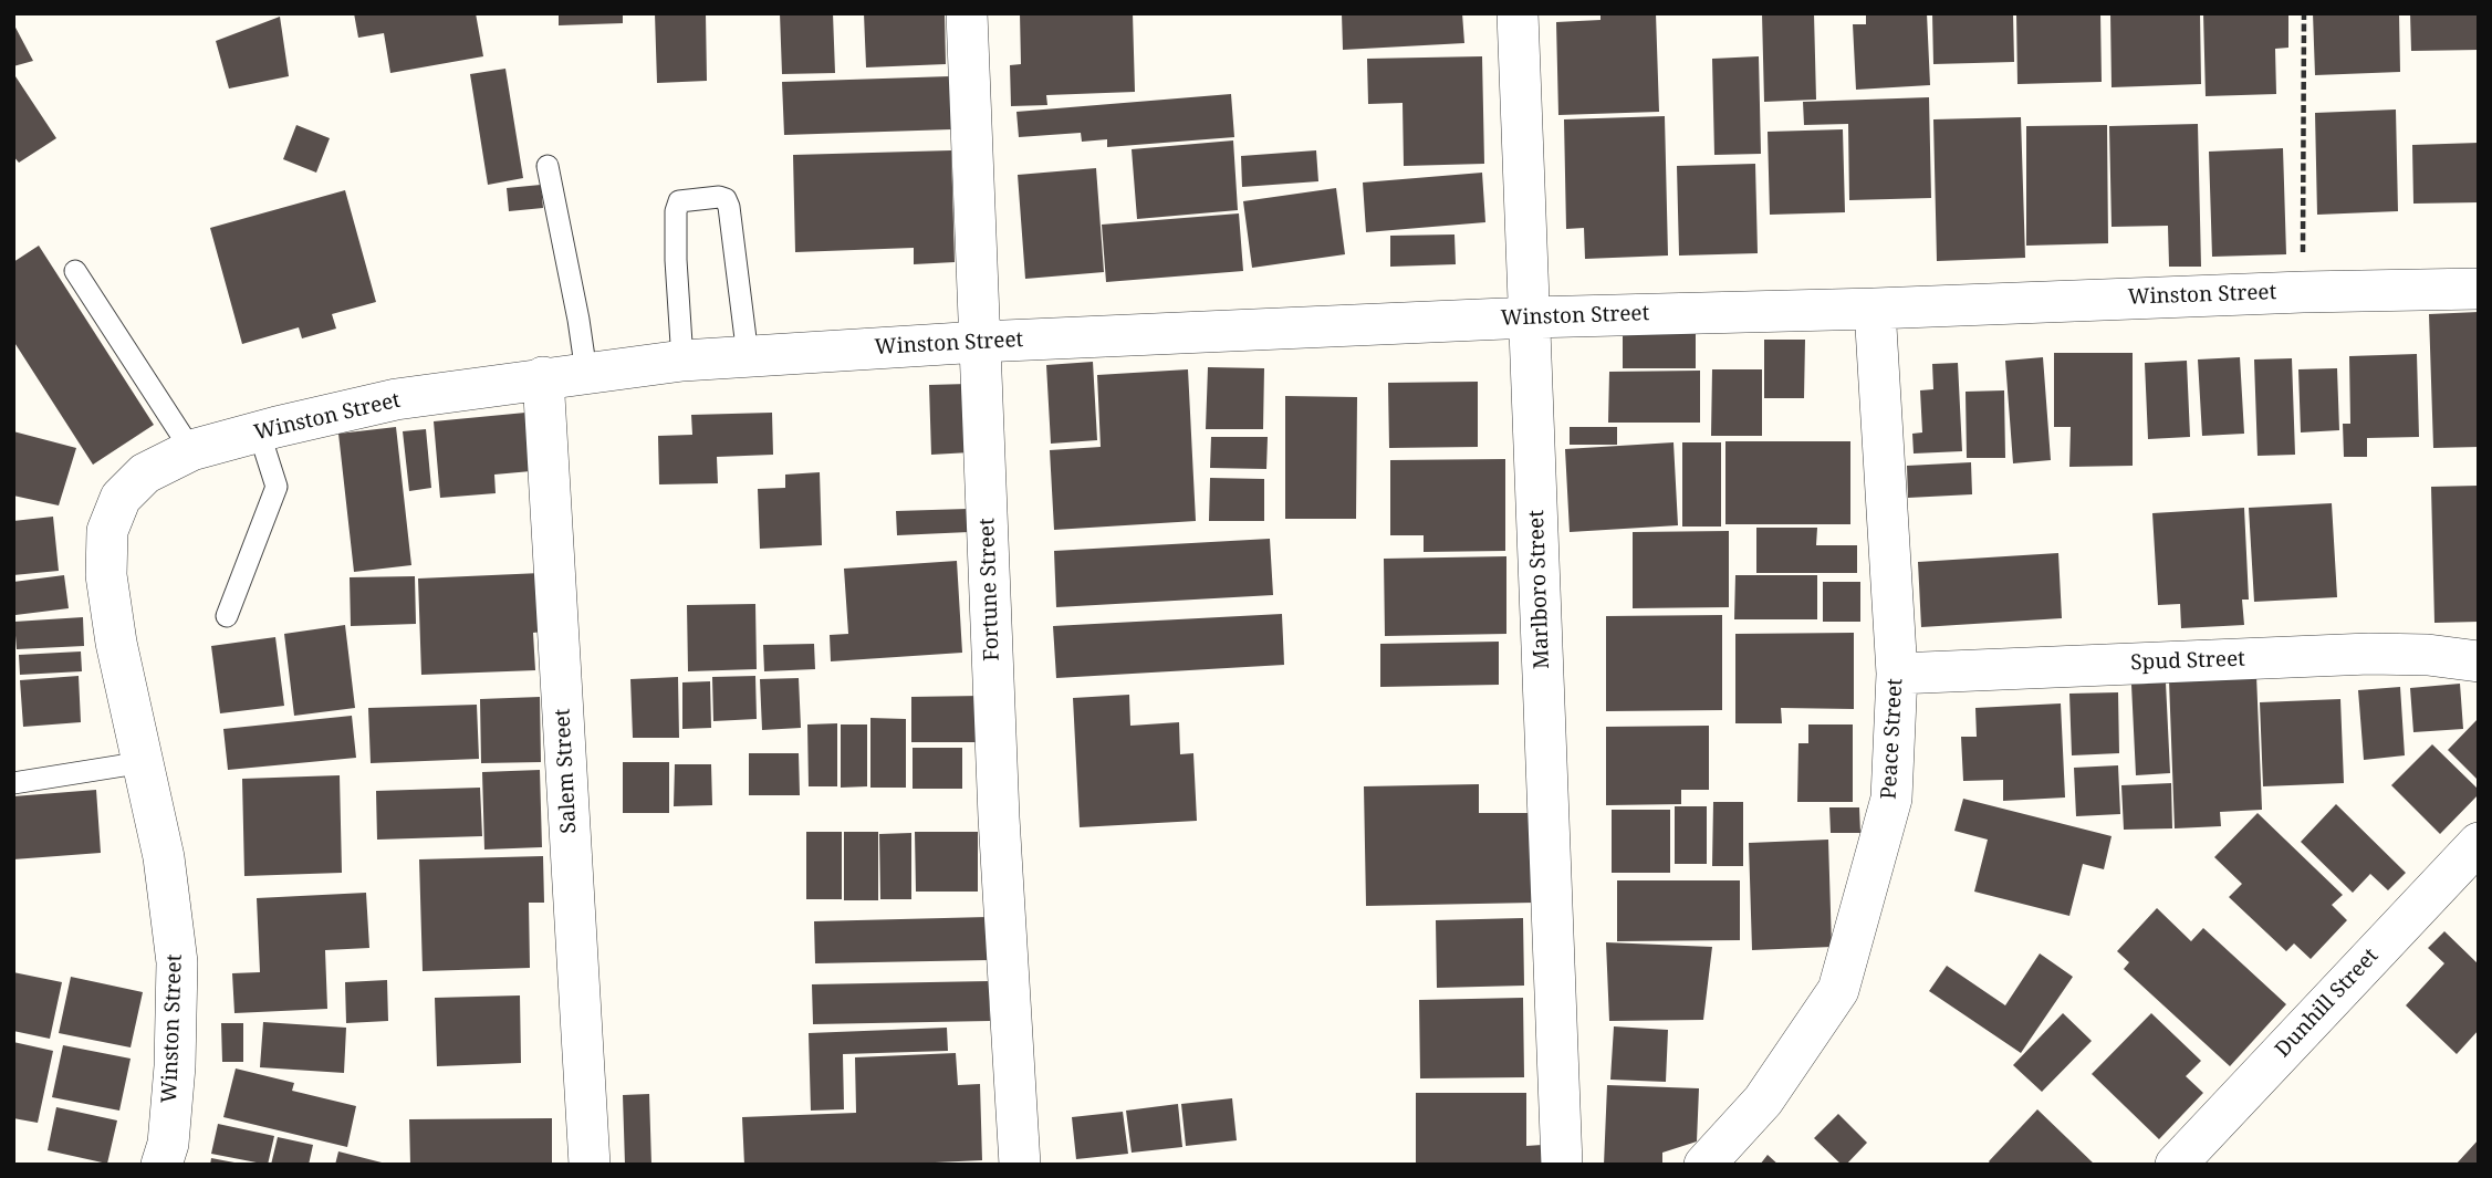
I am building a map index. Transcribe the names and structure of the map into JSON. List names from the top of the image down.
{
  "streets": {
    "street": [
      "Winston Street",
      "Fortune Street",
      "Marlboro Street",
      "Spud Street",
      "Peace Street",
      "Salem Street",
      "Dunhill Street"
    ]
  },
  "crossings": [
    ["Winston Street", "Fortune Street"],
    ["Winston Street", "Marlboro Street"],
    ["Winston Street", "Peace Street"],
    ["Winston Street", "Salem Street"],
    ["Spud Street", "Peace Street"]
  ]
}
